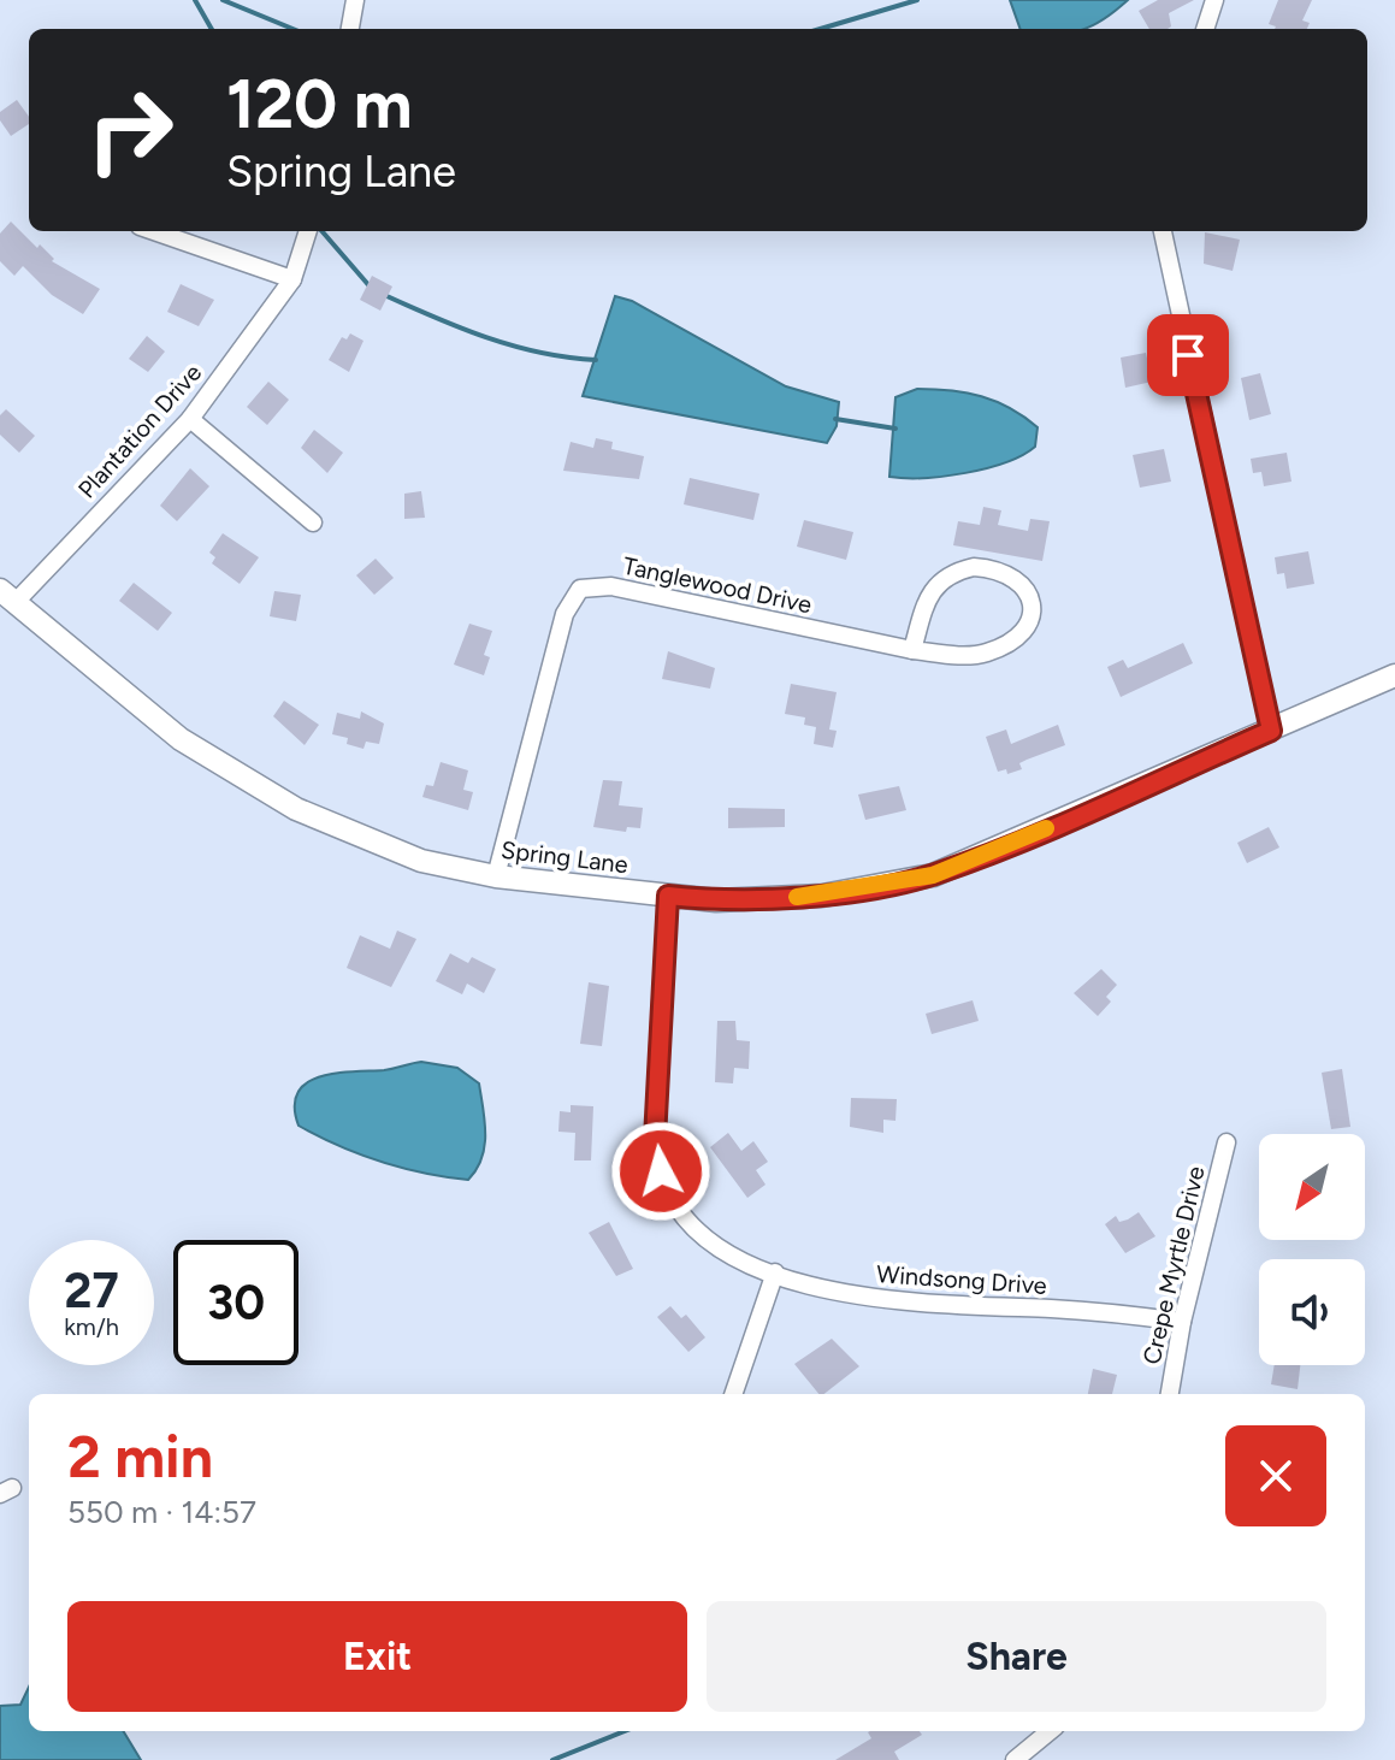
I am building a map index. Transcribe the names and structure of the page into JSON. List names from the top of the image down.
{
  "streets": {
    "street": [
      "Plantation Drive",
      "Tanglewood Drive",
      "Spring Lane",
      "Crepe Myrtle Drive",
      "Windsong Drive"
    ]
  },
  "crossings": [
    ["Plantation Drive", "Spring Lane"],
    ["Tanglewood Drive", "Spring Lane"],
    ["Spring Lane", "Windsong Drive"],
    ["Crepe Myrtle Drive", "Windsong Drive"]
  ],
  "north": "bottom left",
  "page": {
    "turn": ["120 m", "Spring Lane"],
    "speed": "27 km/h",
    "limit": "30",
    "heading": ["2 min", "550 m · 14:57"],
    "buttons": ["Exit", "Share"]
  }
}
